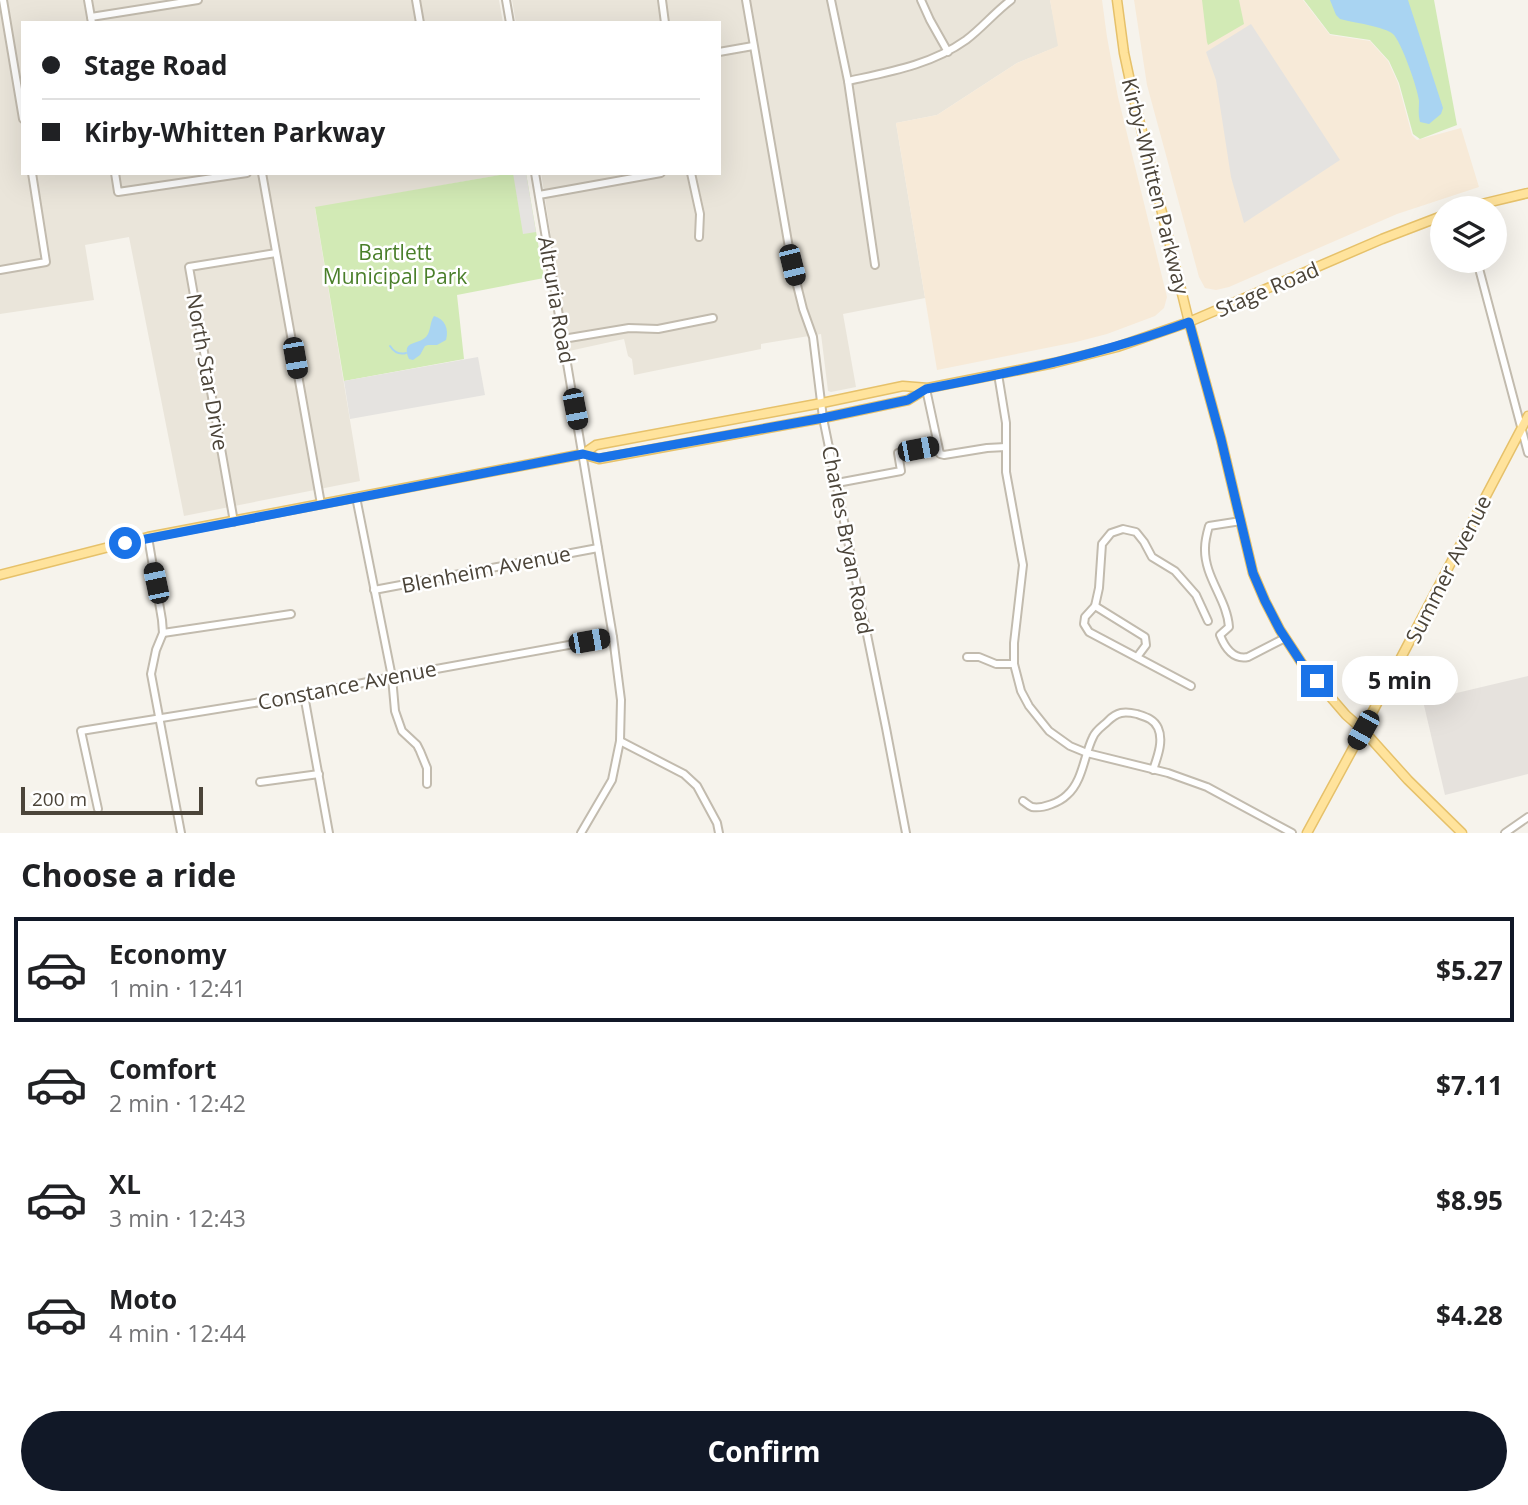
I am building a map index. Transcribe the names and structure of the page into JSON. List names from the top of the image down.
{
  "streets": {
    "main road": ["Kirby-Whitten Parkway", "Stage Road", "Summer Avenue"],
    "street": [
      "Altruria Road",
      "North Star Drive",
      "Charles Bryan Road",
      "Blenheim Avenue",
      "Constance Avenue"
    ]
  },
  "crossings": [
    ["Kirby-Whitten Parkway", "Stage Road"],
    ["Kirby-Whitten Parkway", "Summer Avenue"],
    ["Stage Road", "Altruria Road"],
    ["Stage Road", "North Star Drive"],
    ["Stage Road", "Charles Bryan Road"],
    ["Altruria Road", "Blenheim Avenue"],
    ["Altruria Road", "Constance Avenue"]
  ],
  "parks": ["Bartlett Municipal Park"],
  "scale_bar": "200 m",
  "page": {
    "banner": ["Stage Road", "Kirby-Whitten Parkway"],
    "bubble": "5 min",
    "scale": "200 m",
    "heading": "Choose a ride",
    "list": [
      {
        "name": "Economy",
        "note": "1 min · 12:41",
        "value": "$5.27"
      },
      {
        "name": "Comfort",
        "note": "2 min · 12:42",
        "value": "$7.11"
      },
      {
        "name": "XL",
        "note": "3 min · 12:43",
        "value": "$8.95"
      },
      {
        "name": "Moto",
        "note": "4 min · 12:44",
        "value": "$4.28"
      }
    ],
    "buttons": "Confirm"
  }
}
